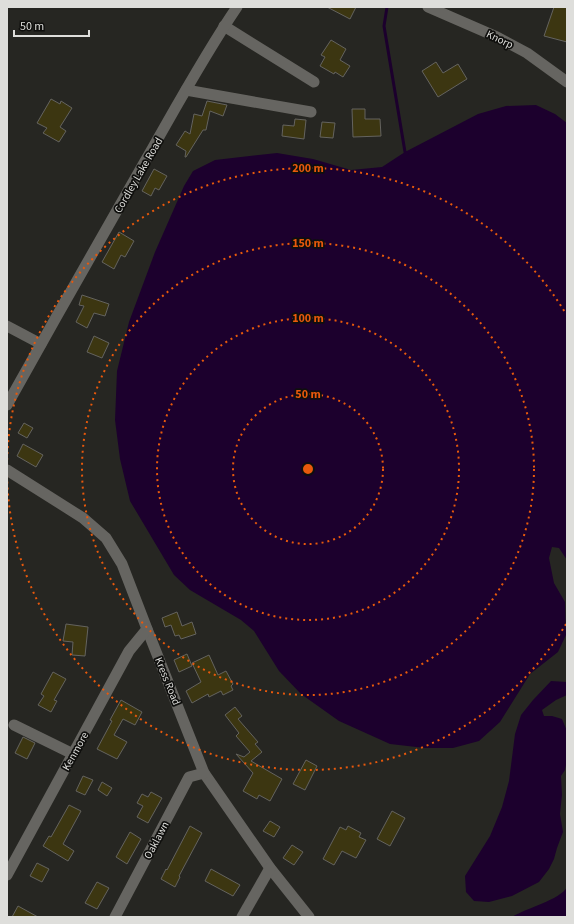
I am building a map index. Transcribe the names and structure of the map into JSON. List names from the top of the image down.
{
  "streets": {
    "street": [
      "Knorp",
      "Cordley Lake Road",
      "Kress Road",
      "Kenmore",
      "Oaklawn"
    ]
  },
  "crossings": [
    ["Kress Road", "Kenmore"],
    ["Kress Road", "Oaklawn"]
  ],
  "scale_bar": "50 m",
  "rings": [
    "200 m",
    "150 m",
    "100 m",
    "50 m"
  ]
}
